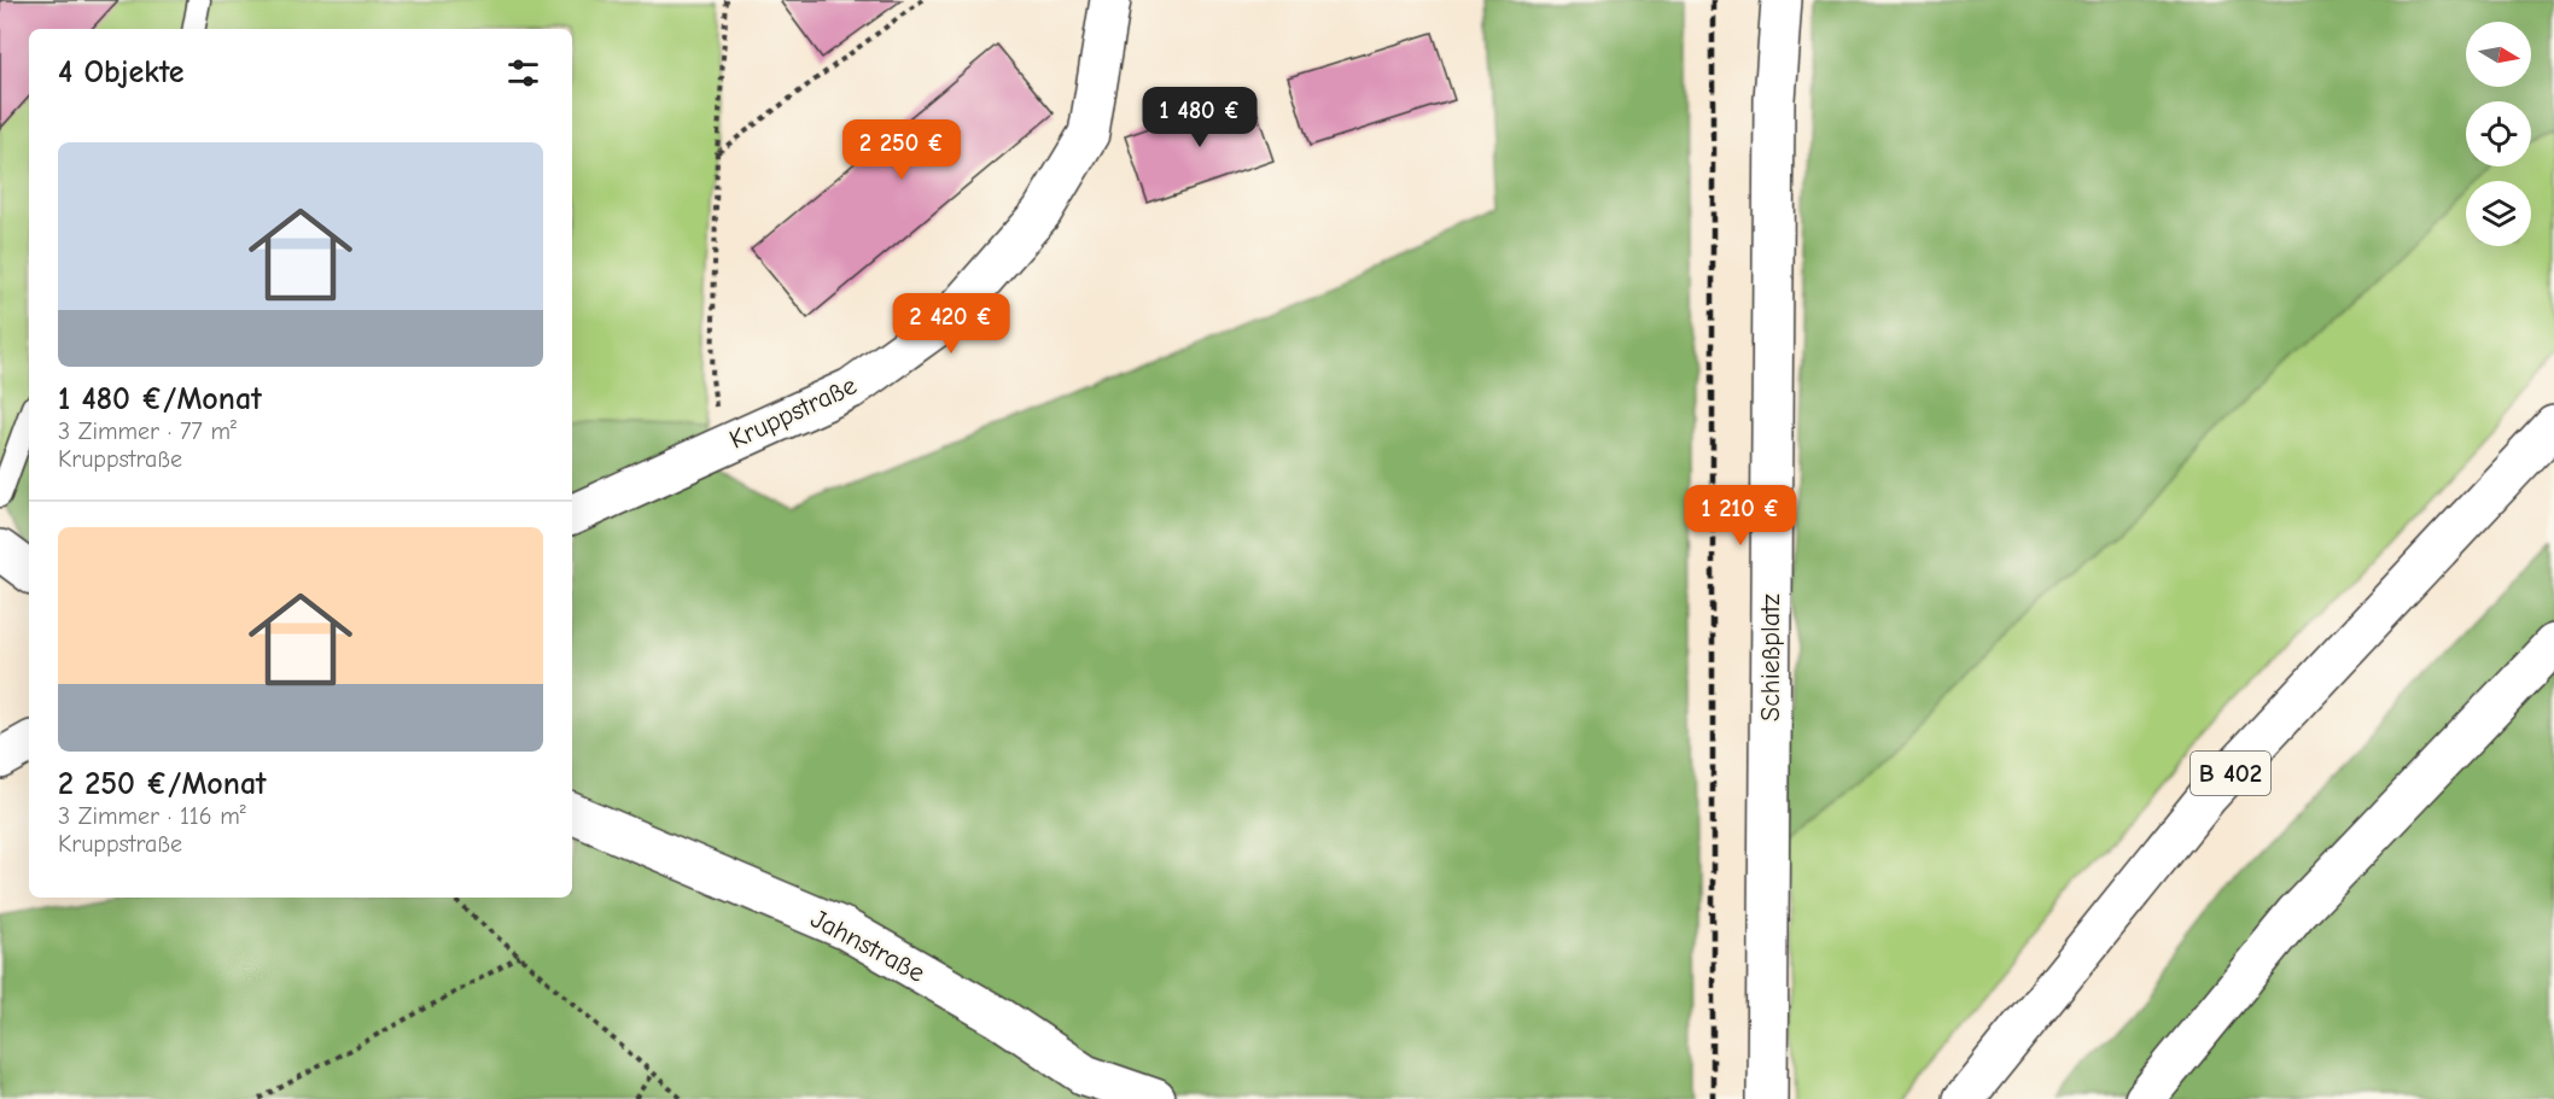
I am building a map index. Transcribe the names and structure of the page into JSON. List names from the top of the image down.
{
  "streets": {
    "street": [
      "Kruppstraße",
      "Schießplatz",
      "B 402",
      "Jahnstraße"
    ]
  },
  "north": "right",
  "page": {
    "heading": "4 Objekte",
    "price": [
      "1 480 €",
      "2 250 €",
      "2 420 €",
      "1 210 €"
    ],
    "list": [
      {
        "name": "1 480 €/Monat",
        "note": "3 Zimmer · 77 m² · Kruppstraße"
      },
      {
        "name": "2 250 €/Monat",
        "note": "3 Zimmer · 116 m² · Kruppstraße"
      }
    ]
  }
}
